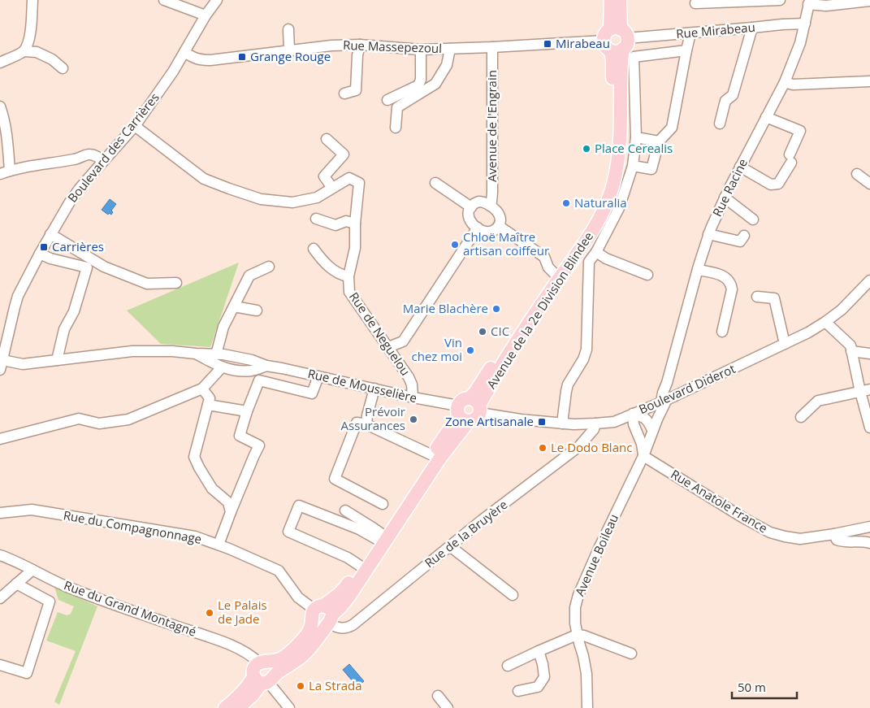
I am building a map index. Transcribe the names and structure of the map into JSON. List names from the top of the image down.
{
  "streets": {
    "main road": ["Avenue de la 2e Division Blindee"],
    "street": [
      "Rue Mirabeau",
      "Rue Massepezoul",
      "Avenue de l'Engrain",
      "Boulevard des Carrières",
      "Rue Racine",
      "Rue de Neguelou",
      "Rue de Mousselière",
      "Boulevard Diderot",
      "Rue Anatole France",
      "Rue du Compagnonnage",
      "Rue de la Bruyère",
      "Avenue Boileau",
      "Rue du Grand Montagné"
    ]
  },
  "crossings": [
    ["Rue Mirabeau", "Rue Massepezoul"],
    ["Rue Mirabeau", "Rue Racine"],
    ["Rue Mirabeau", "Avenue de la 2e Division Blindee"],
    ["Rue Massepezoul", "Avenue de l'Engrain"],
    ["Rue Massepezoul", "Boulevard des Carrières"],
    ["Rue Massepezoul", "Avenue de la 2e Division Blindee"],
    ["Boulevard des Carrières", "Rue de Neguelou"],
    ["Boulevard des Carrières", "Rue de Mousselière"],
    ["Rue Racine", "Boulevard Diderot"],
    ["Rue Racine", "Avenue Boileau"],
    ["Avenue de la 2e Division Blindee", "Rue de Mousselière"],
    ["Avenue de la 2e Division Blindee", "Boulevard Diderot"],
    ["Avenue de la 2e Division Blindee", "Rue du Compagnonnage"],
    ["Avenue de la 2e Division Blindee", "Rue de la Bruyère"],
    ["Rue de Neguelou", "Rue de Mousselière"],
    ["Rue de Mousselière", "Boulevard Diderot"],
    ["Boulevard Diderot", "Rue de la Bruyère"],
    ["Rue Anatole France", "Avenue Boileau"],
    ["Rue du Compagnonnage", "Rue de la Bruyère"]
  ],
  "places": {
    "transit": [
      "Mirabeau",
      "Grange Rouge",
      "Carrières",
      "Zone Artisanale"
    ],
    "other": [
      "Place Cerealis",
      "Naturalia",
      "Chloë Maître artisan coiffeur",
      "Marie Blachère",
      "CIC",
      "Vin chez moi",
      "Prévoir Assurances",
      "Le Dodo Blanc",
      "Le Palais de Jade",
      "La Strada"
    ]
  },
  "scale_bar": "50 m"
}
